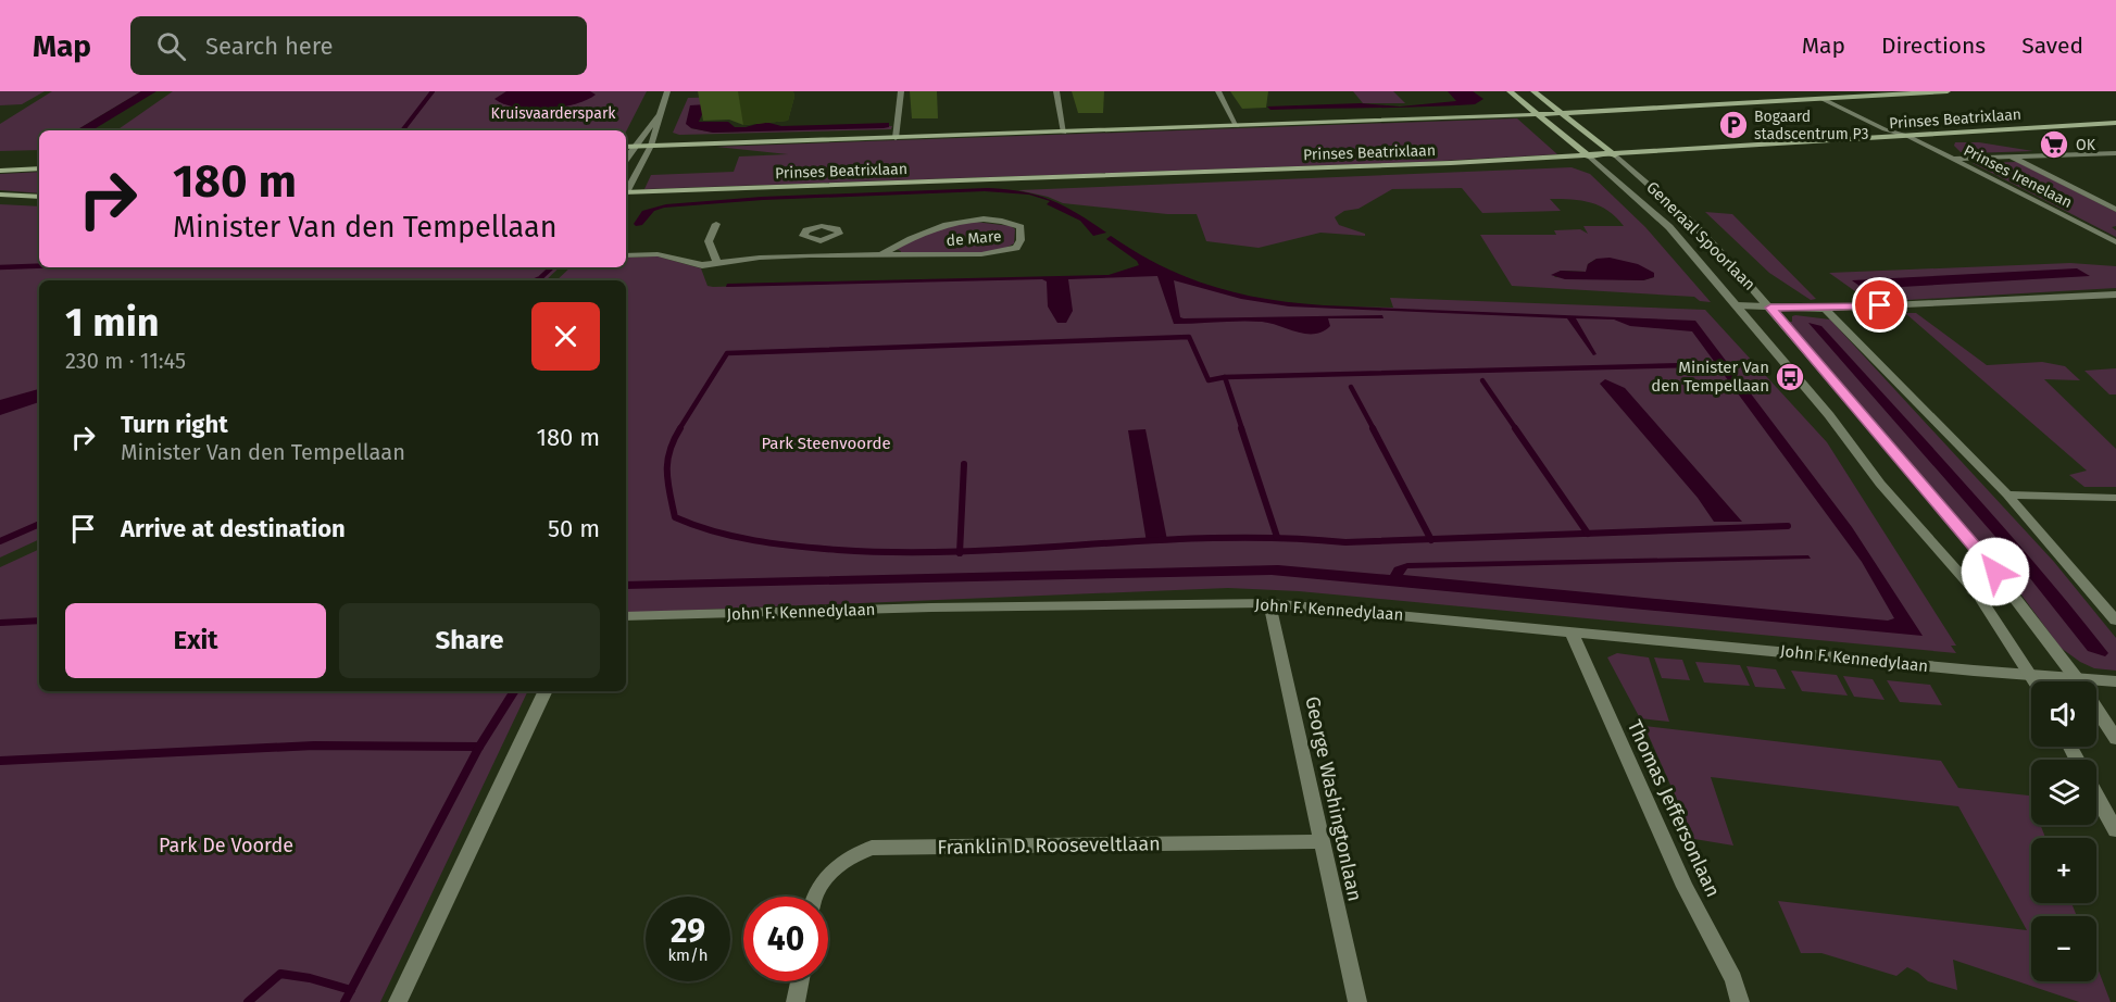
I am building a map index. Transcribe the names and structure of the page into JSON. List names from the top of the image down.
{
  "streets": {
    "main road": ["Prinses Beatrixlaan", "Generaal Spoorlaan"],
    "street": [
      "Prinses Irenelaan",
      "de Mare",
      "John F. Kennedylaan",
      "George Washingtonlaan",
      "Thomas Jeffersonlaan",
      "Franklin D. Rooseveltlaan"
    ]
  },
  "crossings": [
    ["Prinses Beatrixlaan", "Prinses Irenelaan"],
    ["Prinses Beatrixlaan", "Generaal Spoorlaan"],
    ["Generaal Spoorlaan", "John F. Kennedylaan"],
    ["John F. Kennedylaan", "George Washingtonlaan"],
    ["John F. Kennedylaan", "Thomas Jeffersonlaan"],
    ["George Washingtonlaan", "Franklin D. Rooseveltlaan"]
  ],
  "parks": ["Kruisvaarderspark", "Park Steenvoorde", "Park De Voorde"],
  "places": {
    "parking": ["Bogaard stadscentrum P3"],
    "supermarket": ["OK"],
    "bus stop": ["Minister Van den Tempellaan"]
  },
  "page": {
    "header": "Map",
    "search": "Search here",
    "nav": ["Map", "Directions", "Saved"],
    "turn": ["180 m", "Minister Van den Tempellaan"],
    "heading": ["1 min", "230 m · 11:45"],
    "list": [
      {
        "name": "Turn right",
        "note": "Minister Van den Tempellaan",
        "value": "180 m"
      },
      {
        "name": "Arrive at destination",
        "value": "50 m"
      }
    ],
    "buttons": ["Exit", "Share"],
    "map_buttons": ["+", "−"],
    "speed": "29 km/h",
    "limit": "40"
  }
}
